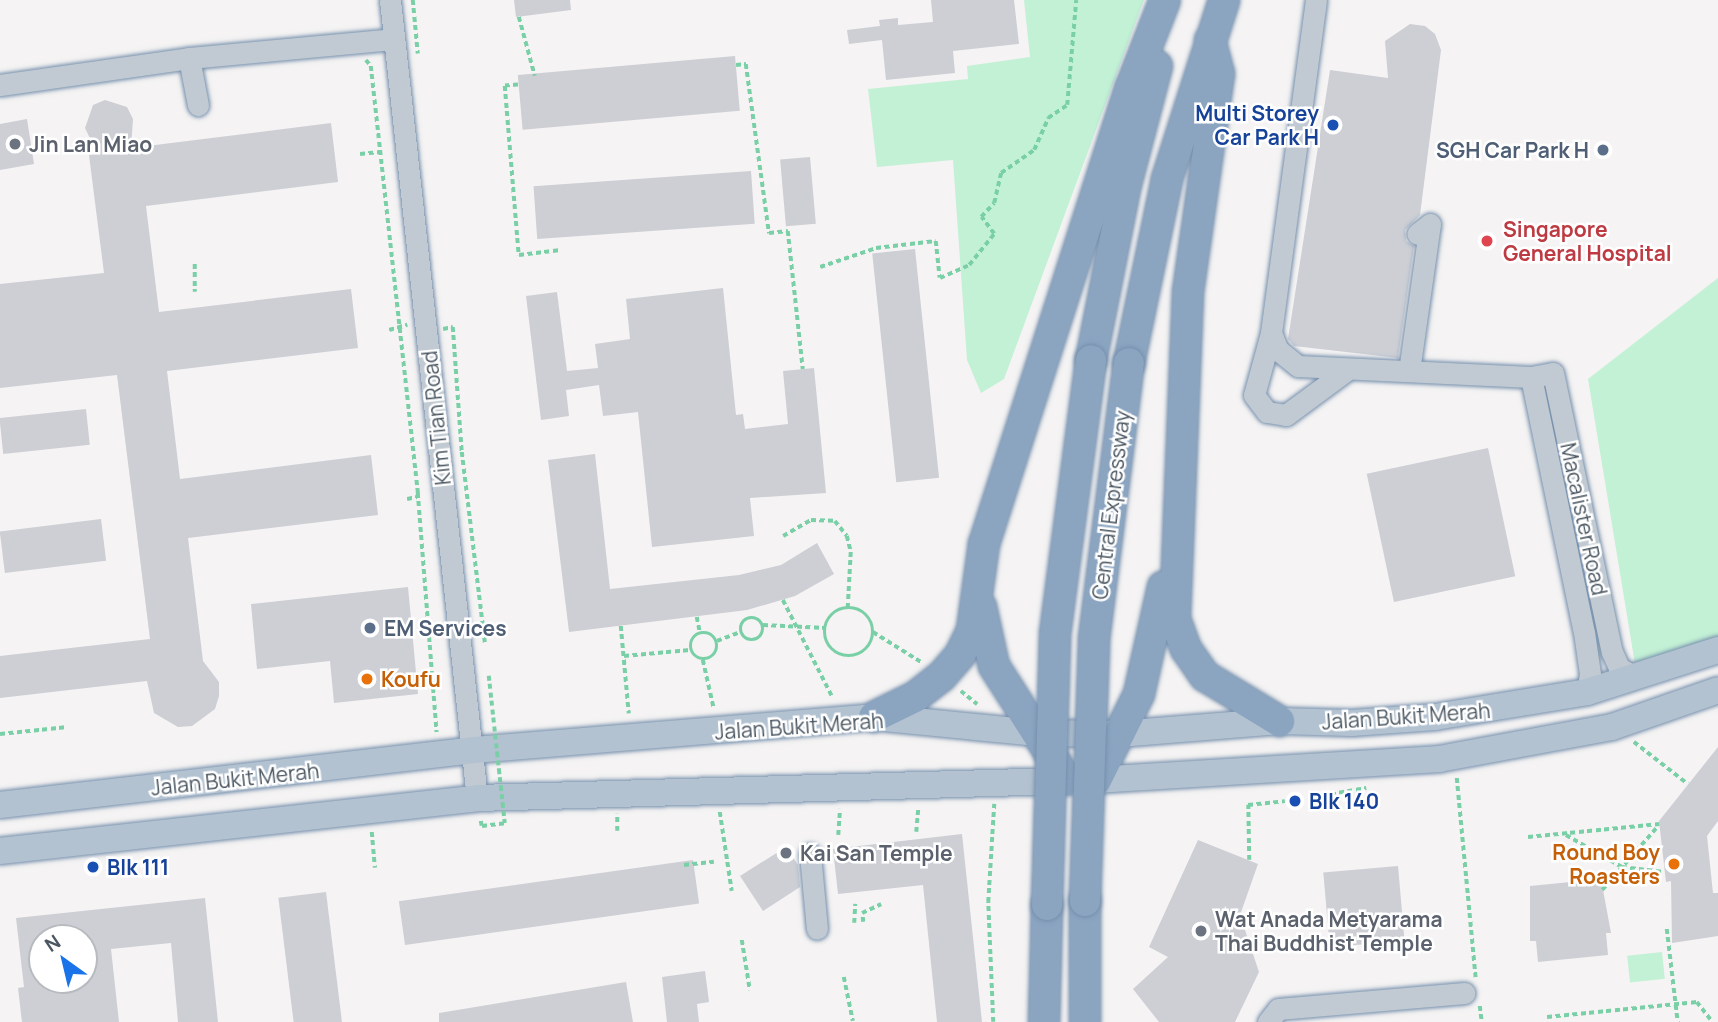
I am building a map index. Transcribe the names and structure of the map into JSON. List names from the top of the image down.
{
  "streets": {
    "highway": ["Central Expressway"],
    "main road": ["Jalan Bukit Merah"],
    "street": ["Kim Tian Road", "Macalister Road"]
  },
  "crossings": [
    ["Kim Tian Road", "Jalan Bukit Merah"],
    ["Macalister Road", "Jalan Bukit Merah"]
  ],
  "places": [
    "Multi Storey Car Park H",
    "Jin Lan Miao",
    "SGH Car Park H",
    "Singapore General Hospital",
    "EM Services",
    "Koufu",
    "Blk 140",
    "Kai San Temple",
    "Round Boy Roasters",
    "Blk 111",
    "Wat Anada Metyarama Thai Buddhist Temple"
  ],
  "north": "top left"
}
